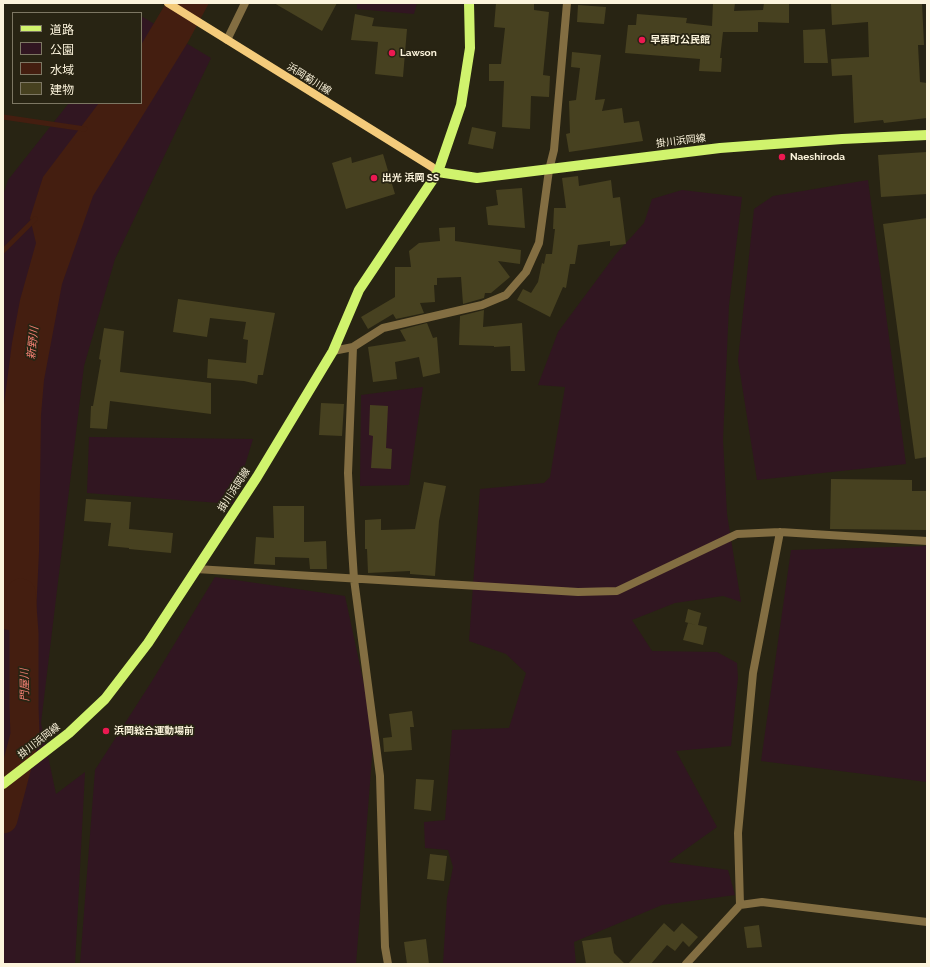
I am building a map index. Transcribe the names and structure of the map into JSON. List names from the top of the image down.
{
  "streets": {
    "main road": ["浜岡菊川線", "掛川浜岡線"]
  },
  "crossings": [
    ["浜岡菊川線", "掛川浜岡線"]
  ],
  "water": ["新野川", "門屋川"],
  "places": [
    "早苗町公民館",
    "Lawson",
    "Naeshiroda",
    "出光 浜岡 SS",
    "浜岡総合運動場前"
  ],
  "legend": [
    "道路",
    "公園",
    "水域",
    "建物"
  ]
}
